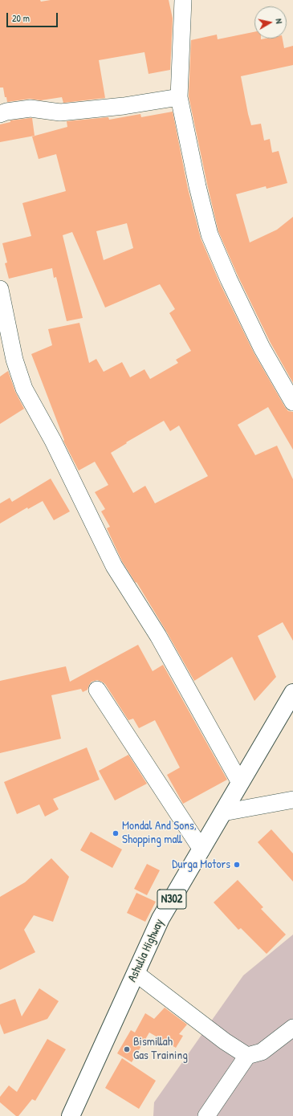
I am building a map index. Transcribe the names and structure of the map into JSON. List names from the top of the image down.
{
  "streets": {
    "highway": ["N302", "Ashulia Highway"]
  },
  "places": ["Mondal And Sons, Shopping mall", "Durga Motors", "Bismillah Gas Training"],
  "scale_bar": "20 m",
  "north": "right"
}
